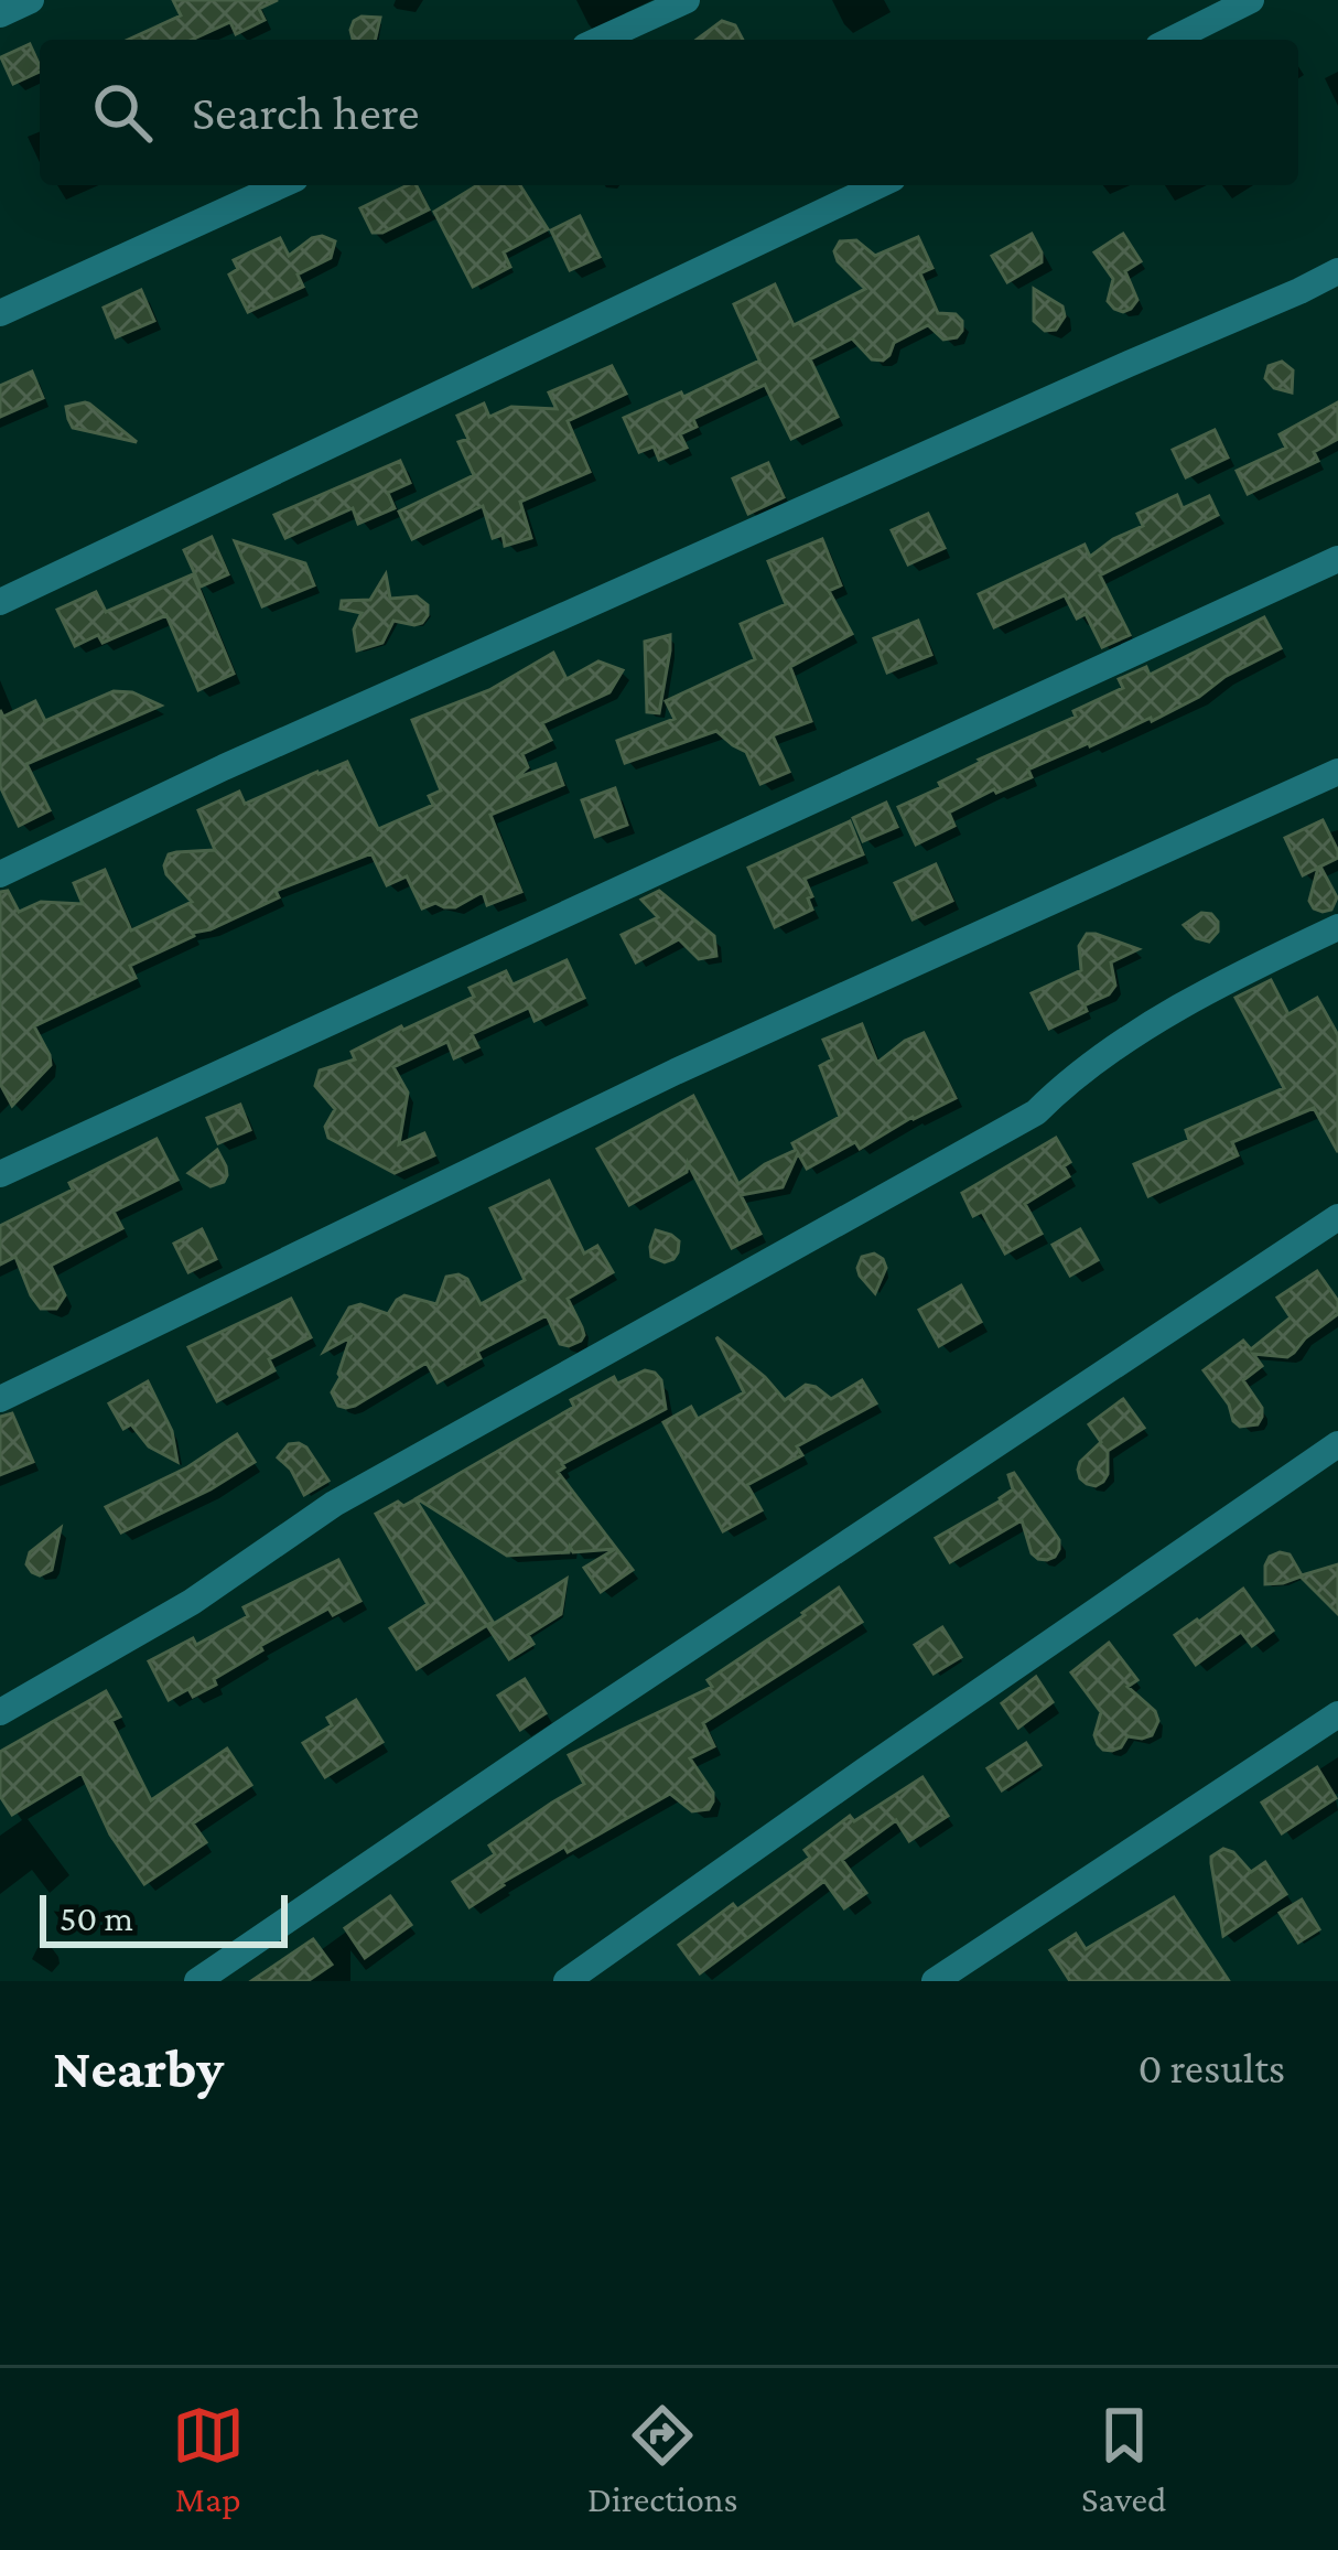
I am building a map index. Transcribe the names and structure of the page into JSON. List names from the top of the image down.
{
  "scale_bar": "50 m",
  "page": {
    "search": "Search here",
    "scale": "50 m",
    "heading": ["Nearby", "0 results"],
    "nav": ["Map", "Directions", "Saved"]
  }
}
